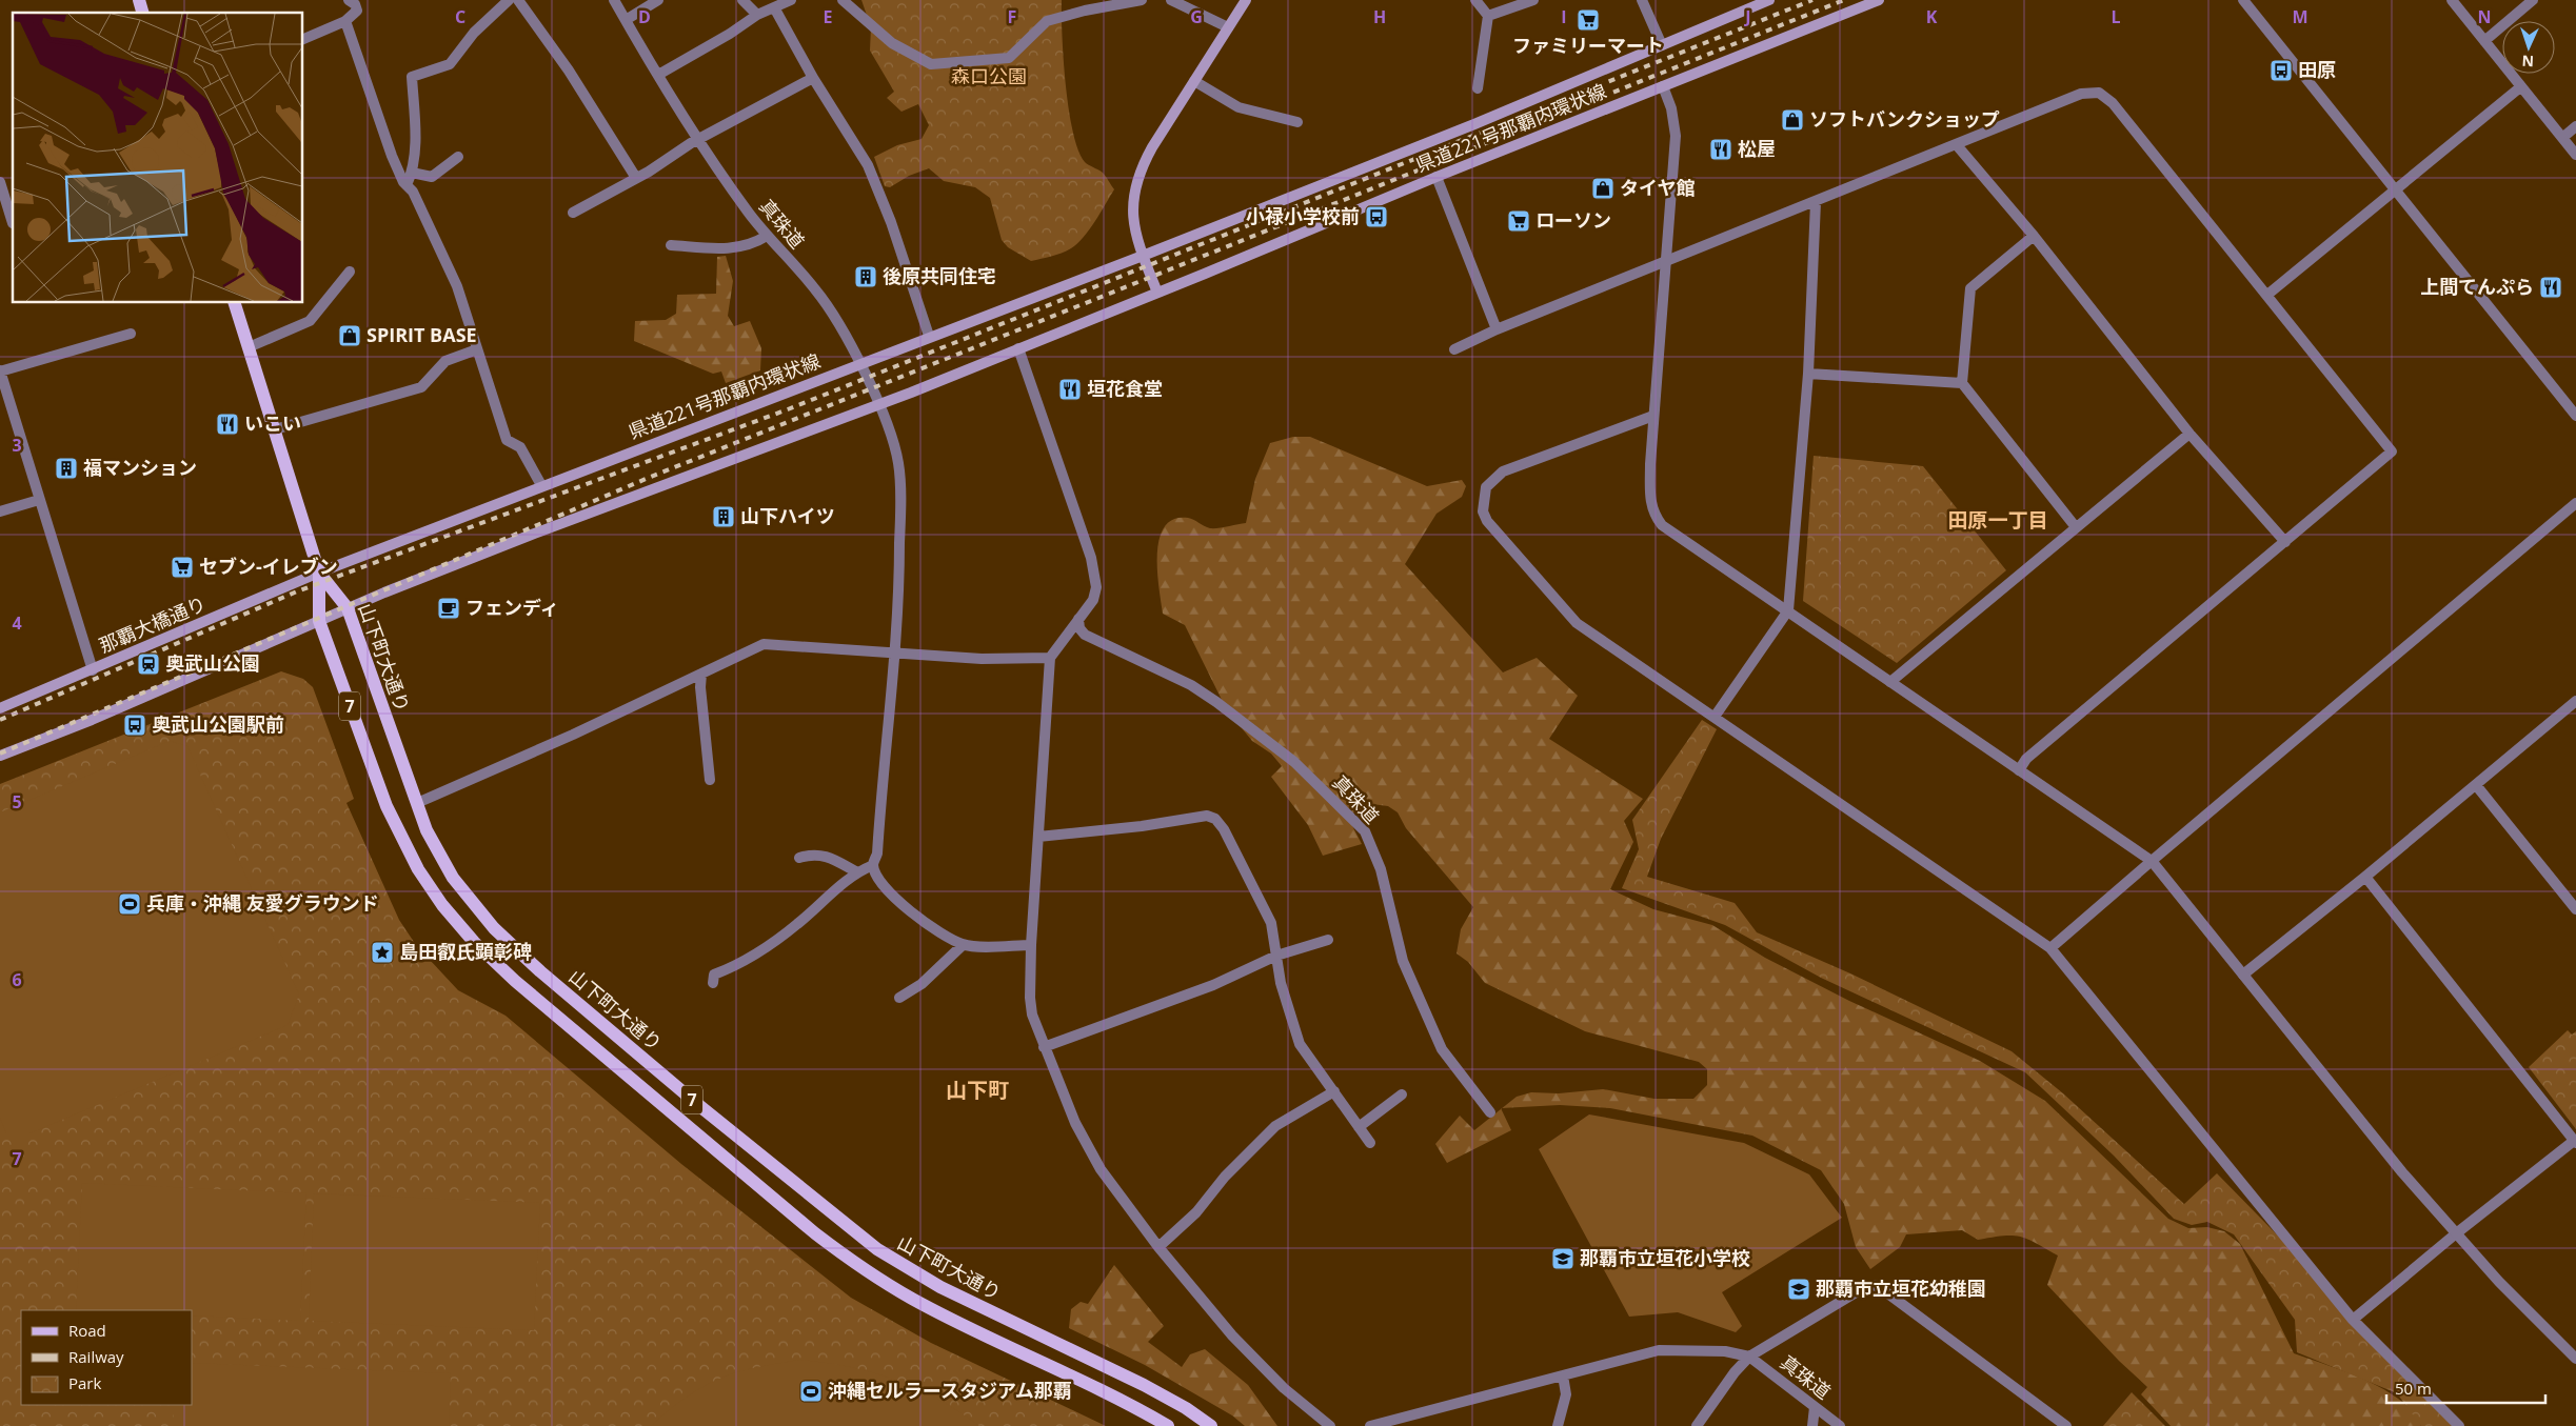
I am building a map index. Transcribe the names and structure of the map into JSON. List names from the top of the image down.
{
  "streets": {
    "main road": [
      "県道221号那覇内環状線",
      "那覇大橋通り",
      "山下町大通り",
      "7"
    ],
    "street": ["真珠道"]
  },
  "crossings": [
    ["県道221号那覇内環状線", "真珠道"],
    ["県道221号那覇内環状線", "那覇大橋通り"],
    ["県道221号那覇内環状線", "山下町大通り"],
    ["県道221号那覇内環状線", "7"],
    ["那覇大橋通り", "山下町大通り"],
    ["那覇大橋通り", "7"],
    ["山下町大通り", "7"]
  ],
  "districts": ["田原一丁目", "山下町"],
  "parks": ["森口公園"],
  "places": {
    "supermarket": ["ファミリーマート", "ローソン", "セブン-イレブン"],
    "bus stop": ["田原", "小禄小学校前", "奥武山公園駅前"],
    "shop": ["ソフトバンクショップ", "タイヤ館", "SPIRIT BASE"],
    "restaurant": [
      "松屋",
      "上間てんぷら",
      "垣花食堂",
      "いこい"
    ],
    "building": ["後原共同住宅", "福マンション", "山下ハイツ"],
    "cafe": ["フェンディ"],
    "station": ["奥武山公園"],
    "sports": ["兵庫・沖縄 友愛グラウンド", "沖縄セルラースタジアム那覇"],
    "place": ["島田叡氏顕彰碑"],
    "school or university": ["那覇市立垣花小学校", "那覇市立垣花幼稚園"]
  },
  "legend": ["Road", "Railway", "Park"],
  "scale_bar": "50 m",
  "north": "bottom",
  "grid": {
    "columns": [
      "C",
      "D",
      "E",
      "F",
      "G",
      "H",
      "I",
      "J",
      "K",
      "L",
      "M",
      "N"
    ],
    "rows": [
      "3",
      "4",
      "5",
      "6",
      "7"
    ]
  }
}
